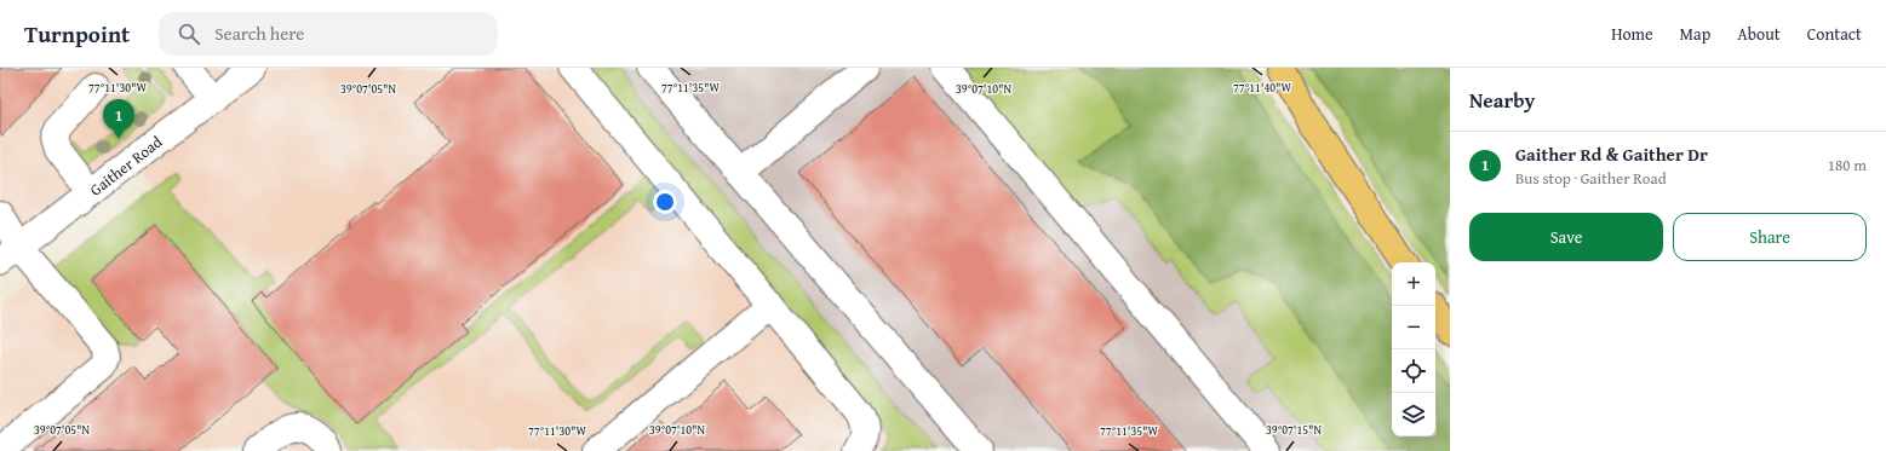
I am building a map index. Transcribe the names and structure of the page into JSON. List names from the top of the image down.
{
  "streets": {
    "street": ["Gaither Road"]
  },
  "page": {
    "header": "Turnpoint",
    "search": "Search here",
    "nav": [
      "Home",
      "Map",
      "About",
      "Contact"
    ],
    "heading": "Nearby",
    "pins": "1",
    "list": [
      {
        "mark": "1",
        "name": "Gaither Rd & Gaither Dr",
        "note": "Bus stop · Gaither Road",
        "value": "180 m"
      }
    ],
    "buttons": ["Save", "Share"],
    "map_buttons": ["+", "−"]
  },
  "coordinates": [
    "77°11'30\"W",
    "77°11'35\"W",
    "77°11'40\"W",
    "39°07'05\"N",
    "39°07'10\"N",
    "39°07'15\"N"
  ]
}
